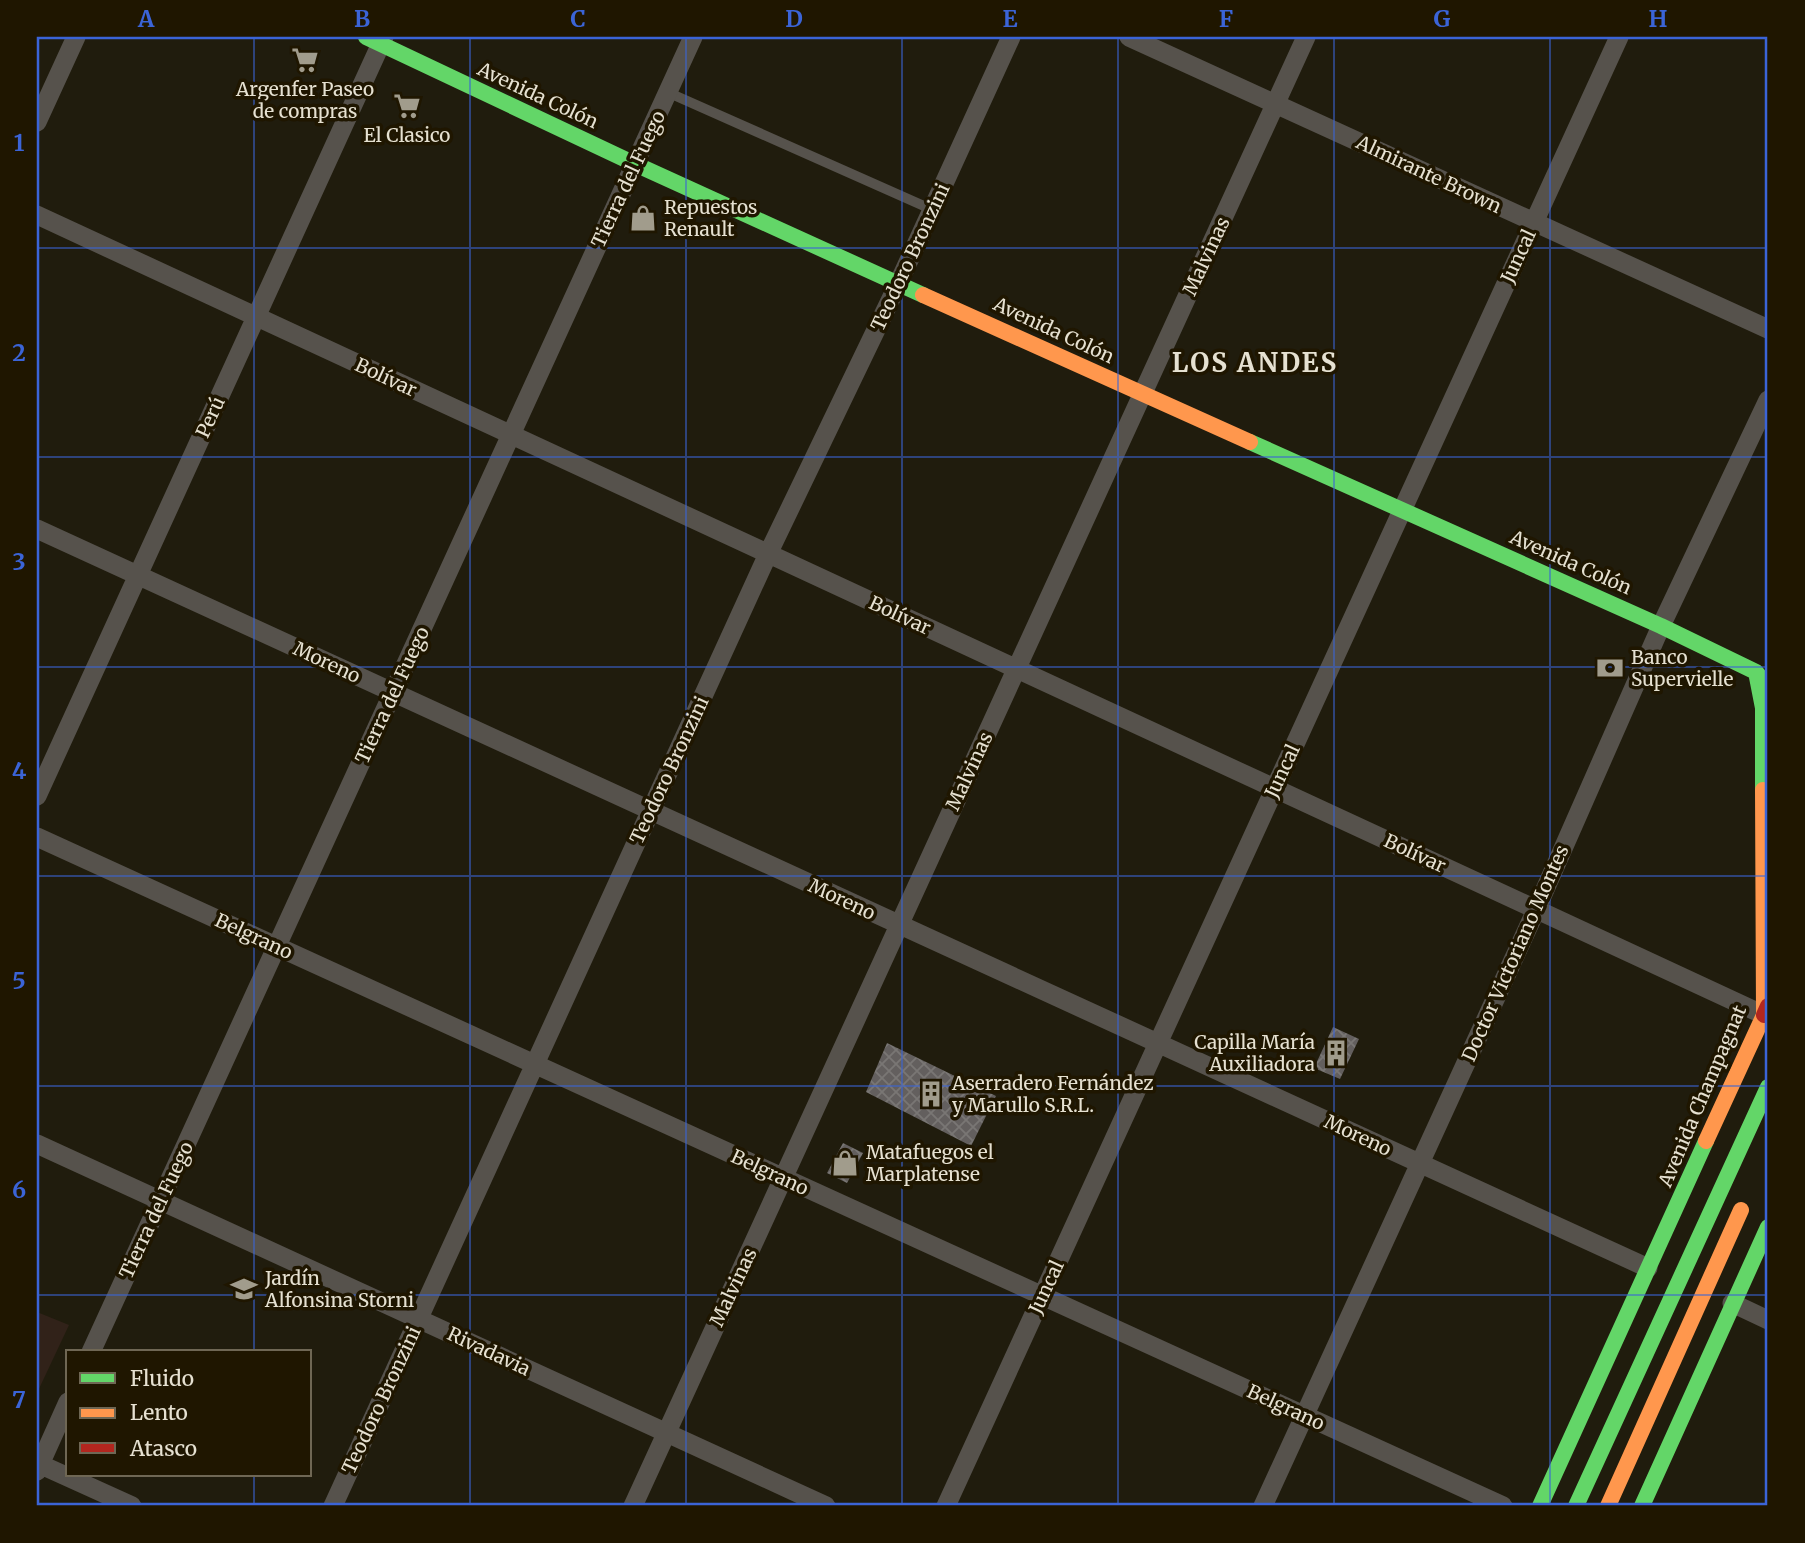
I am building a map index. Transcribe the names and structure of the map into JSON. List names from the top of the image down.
{
  "streets": {
    "main road": ["Avenida Colón", "Avenida Champagnat"],
    "street": [
      "Almirante Brown",
      "Tierra del Fuego",
      "Malvinas",
      "Juncal",
      "Teodoro Bronzini",
      "Bolívar",
      "Perú",
      "Moreno",
      "Belgrano",
      "Doctor Victoriano Montes",
      "Rivadavia"
    ]
  },
  "crossings": [
    ["Avenida Colón", "Tierra del Fuego"],
    ["Avenida Colón", "Malvinas"],
    ["Avenida Colón", "Juncal"],
    ["Avenida Colón", "Teodoro Bronzini"],
    ["Avenida Colón", "Perú"],
    ["Avenida Colón", "Doctor Victoriano Montes"],
    ["Avenida Colón", "Avenida Champagnat"],
    ["Almirante Brown", "Malvinas"],
    ["Almirante Brown", "Juncal"],
    ["Tierra del Fuego", "Bolívar"],
    ["Tierra del Fuego", "Moreno"],
    ["Tierra del Fuego", "Belgrano"],
    ["Tierra del Fuego", "Rivadavia"],
    ["Malvinas", "Bolívar"],
    ["Malvinas", "Moreno"],
    ["Malvinas", "Belgrano"],
    ["Malvinas", "Rivadavia"],
    ["Juncal", "Bolívar"],
    ["Juncal", "Moreno"],
    ["Juncal", "Belgrano"],
    ["Teodoro Bronzini", "Bolívar"],
    ["Teodoro Bronzini", "Moreno"],
    ["Teodoro Bronzini", "Belgrano"],
    ["Teodoro Bronzini", "Rivadavia"],
    ["Bolívar", "Perú"],
    ["Bolívar", "Doctor Victoriano Montes"],
    ["Bolívar", "Avenida Champagnat"],
    ["Perú", "Moreno"],
    ["Moreno", "Doctor Victoriano Montes"],
    ["Moreno", "Avenida Champagnat"],
    ["Belgrano", "Doctor Victoriano Montes"]
  ],
  "districts": ["LOS ANDES"],
  "places": {
    "supermarket": ["Argenfer Paseo de compras", "El Clasico"],
    "shop": ["Repuestos Renault", "Matafuegos el Marplatense"],
    "bank": ["Banco Supervielle"],
    "building": ["Capilla María Auxiliadora", "Aserradero Fernández y Marullo S.R.L."],
    "school or university": ["Jardín Alfonsina Storni"]
  },
  "legend": ["Fluido", "Lento", "Atasco"],
  "grid": {
    "columns": [
      "A",
      "B",
      "C",
      "D",
      "E",
      "F",
      "G",
      "H"
    ],
    "rows": [
      "1",
      "2",
      "3",
      "4",
      "5",
      "6",
      "7"
    ]
  }
}
